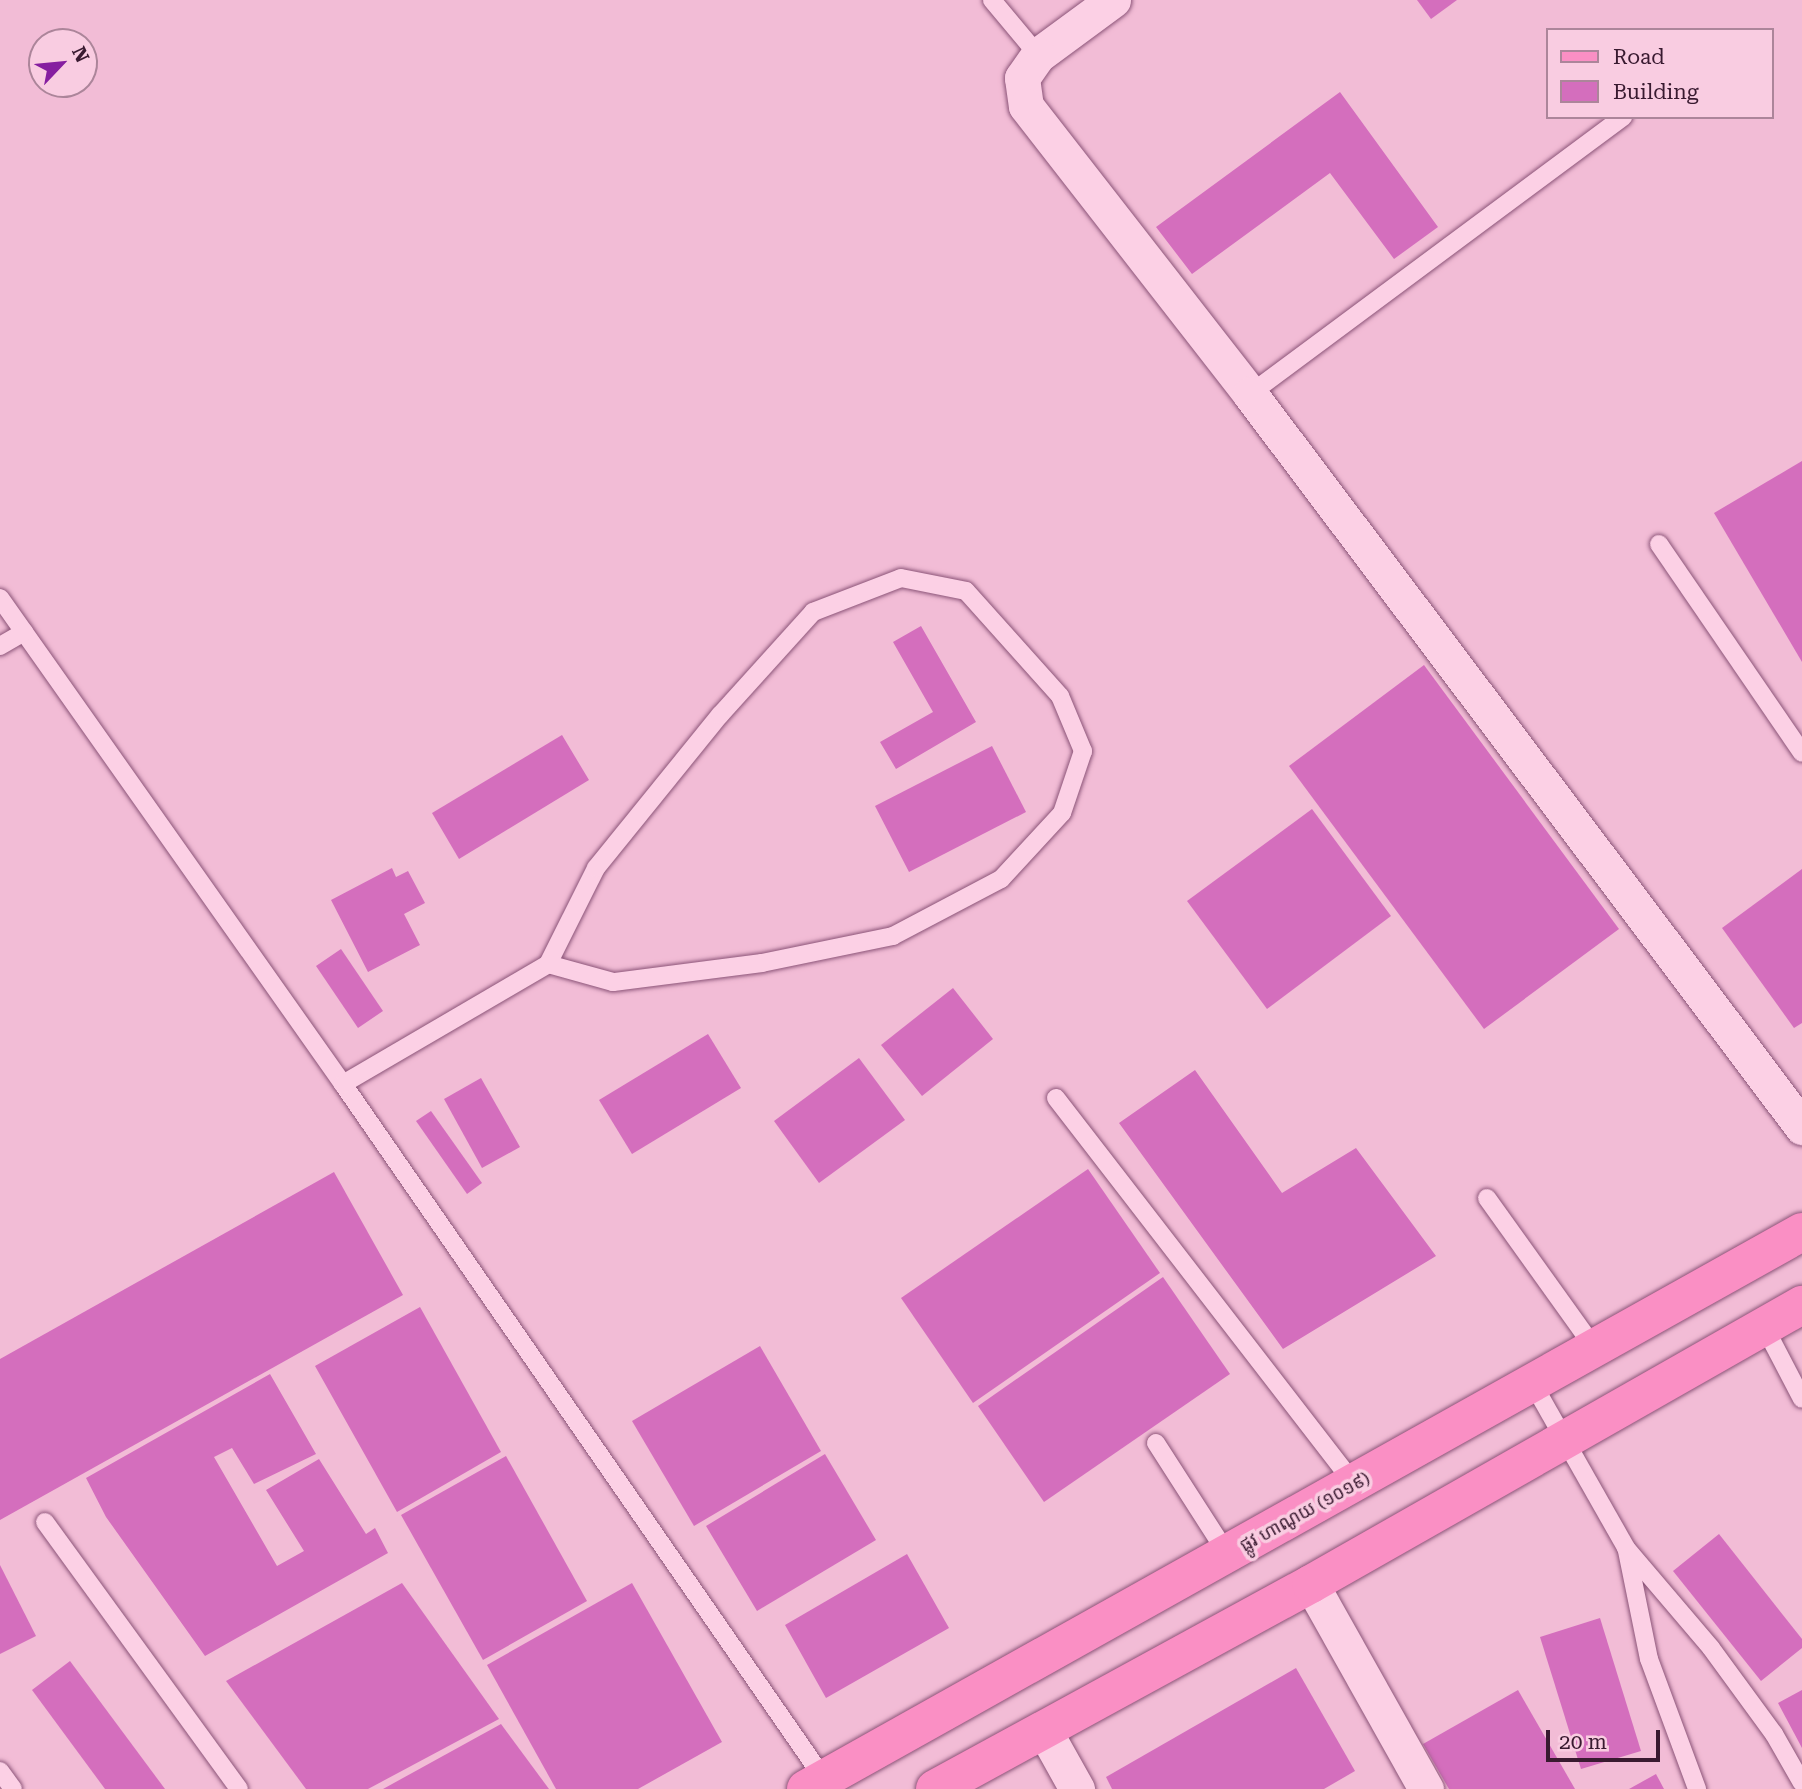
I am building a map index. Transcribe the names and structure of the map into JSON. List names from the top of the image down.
{
  "streets": {
    "main road": ["ផ្លូវ ហាណូយ (១០១៩)"]
  },
  "legend": ["Road", "Building"],
  "scale_bar": "20 m",
  "north": "top right"
}
